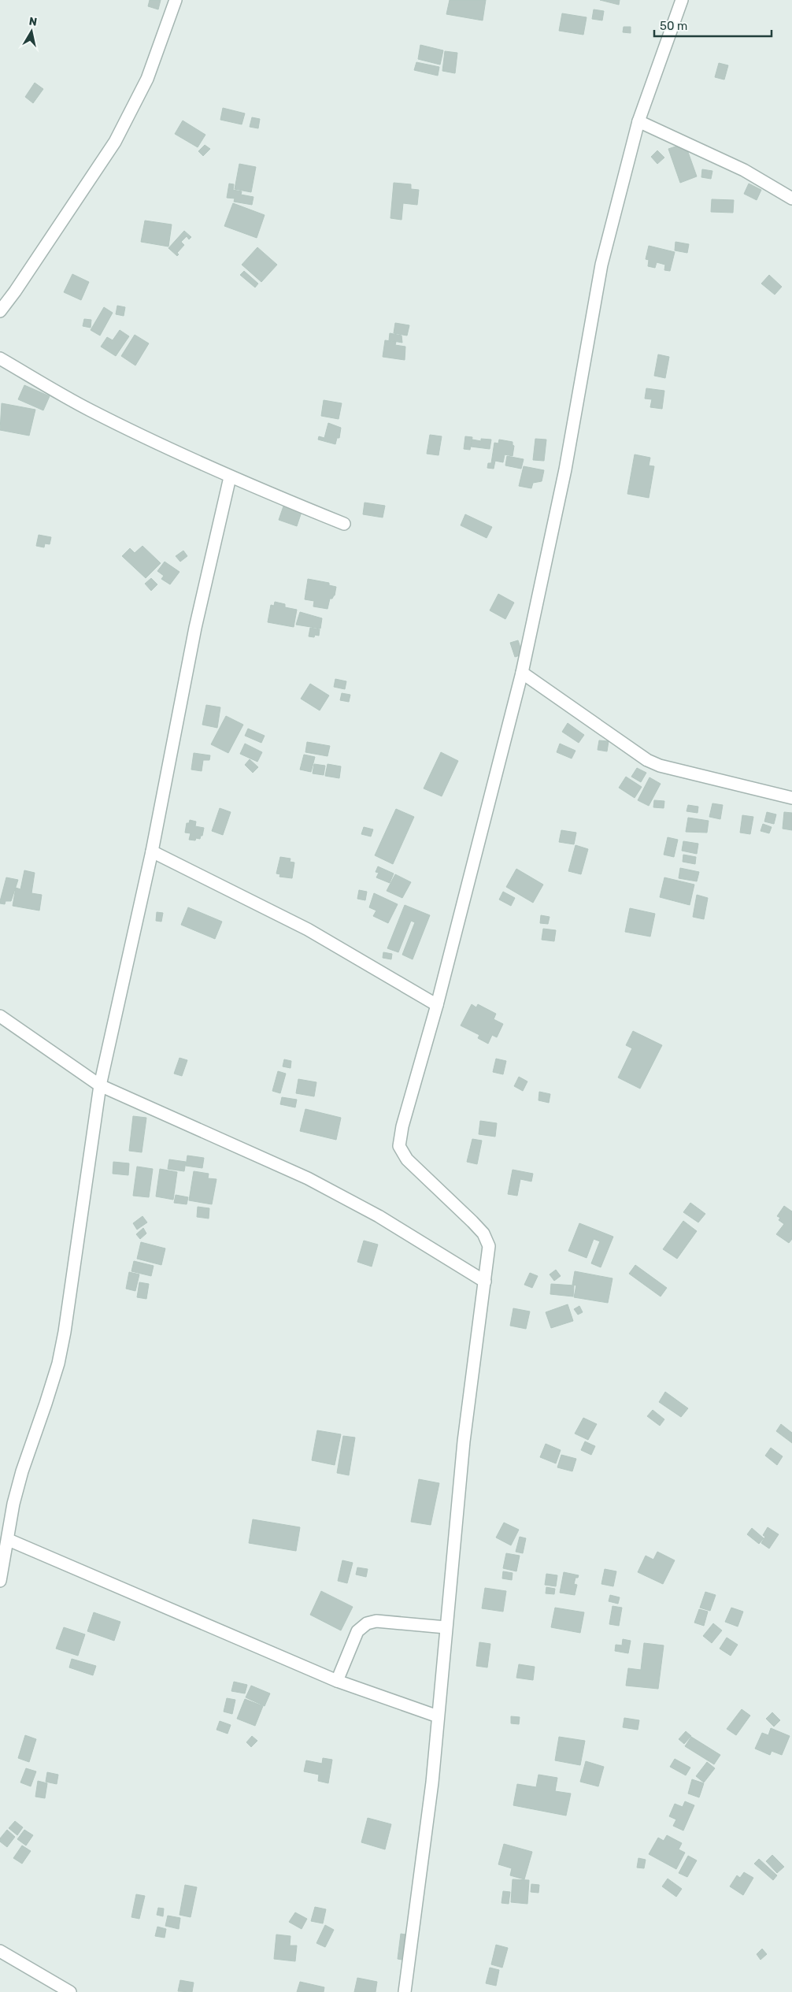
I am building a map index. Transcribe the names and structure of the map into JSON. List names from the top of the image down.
{
  "scale_bar": "50 m",
  "north": "top"
}
